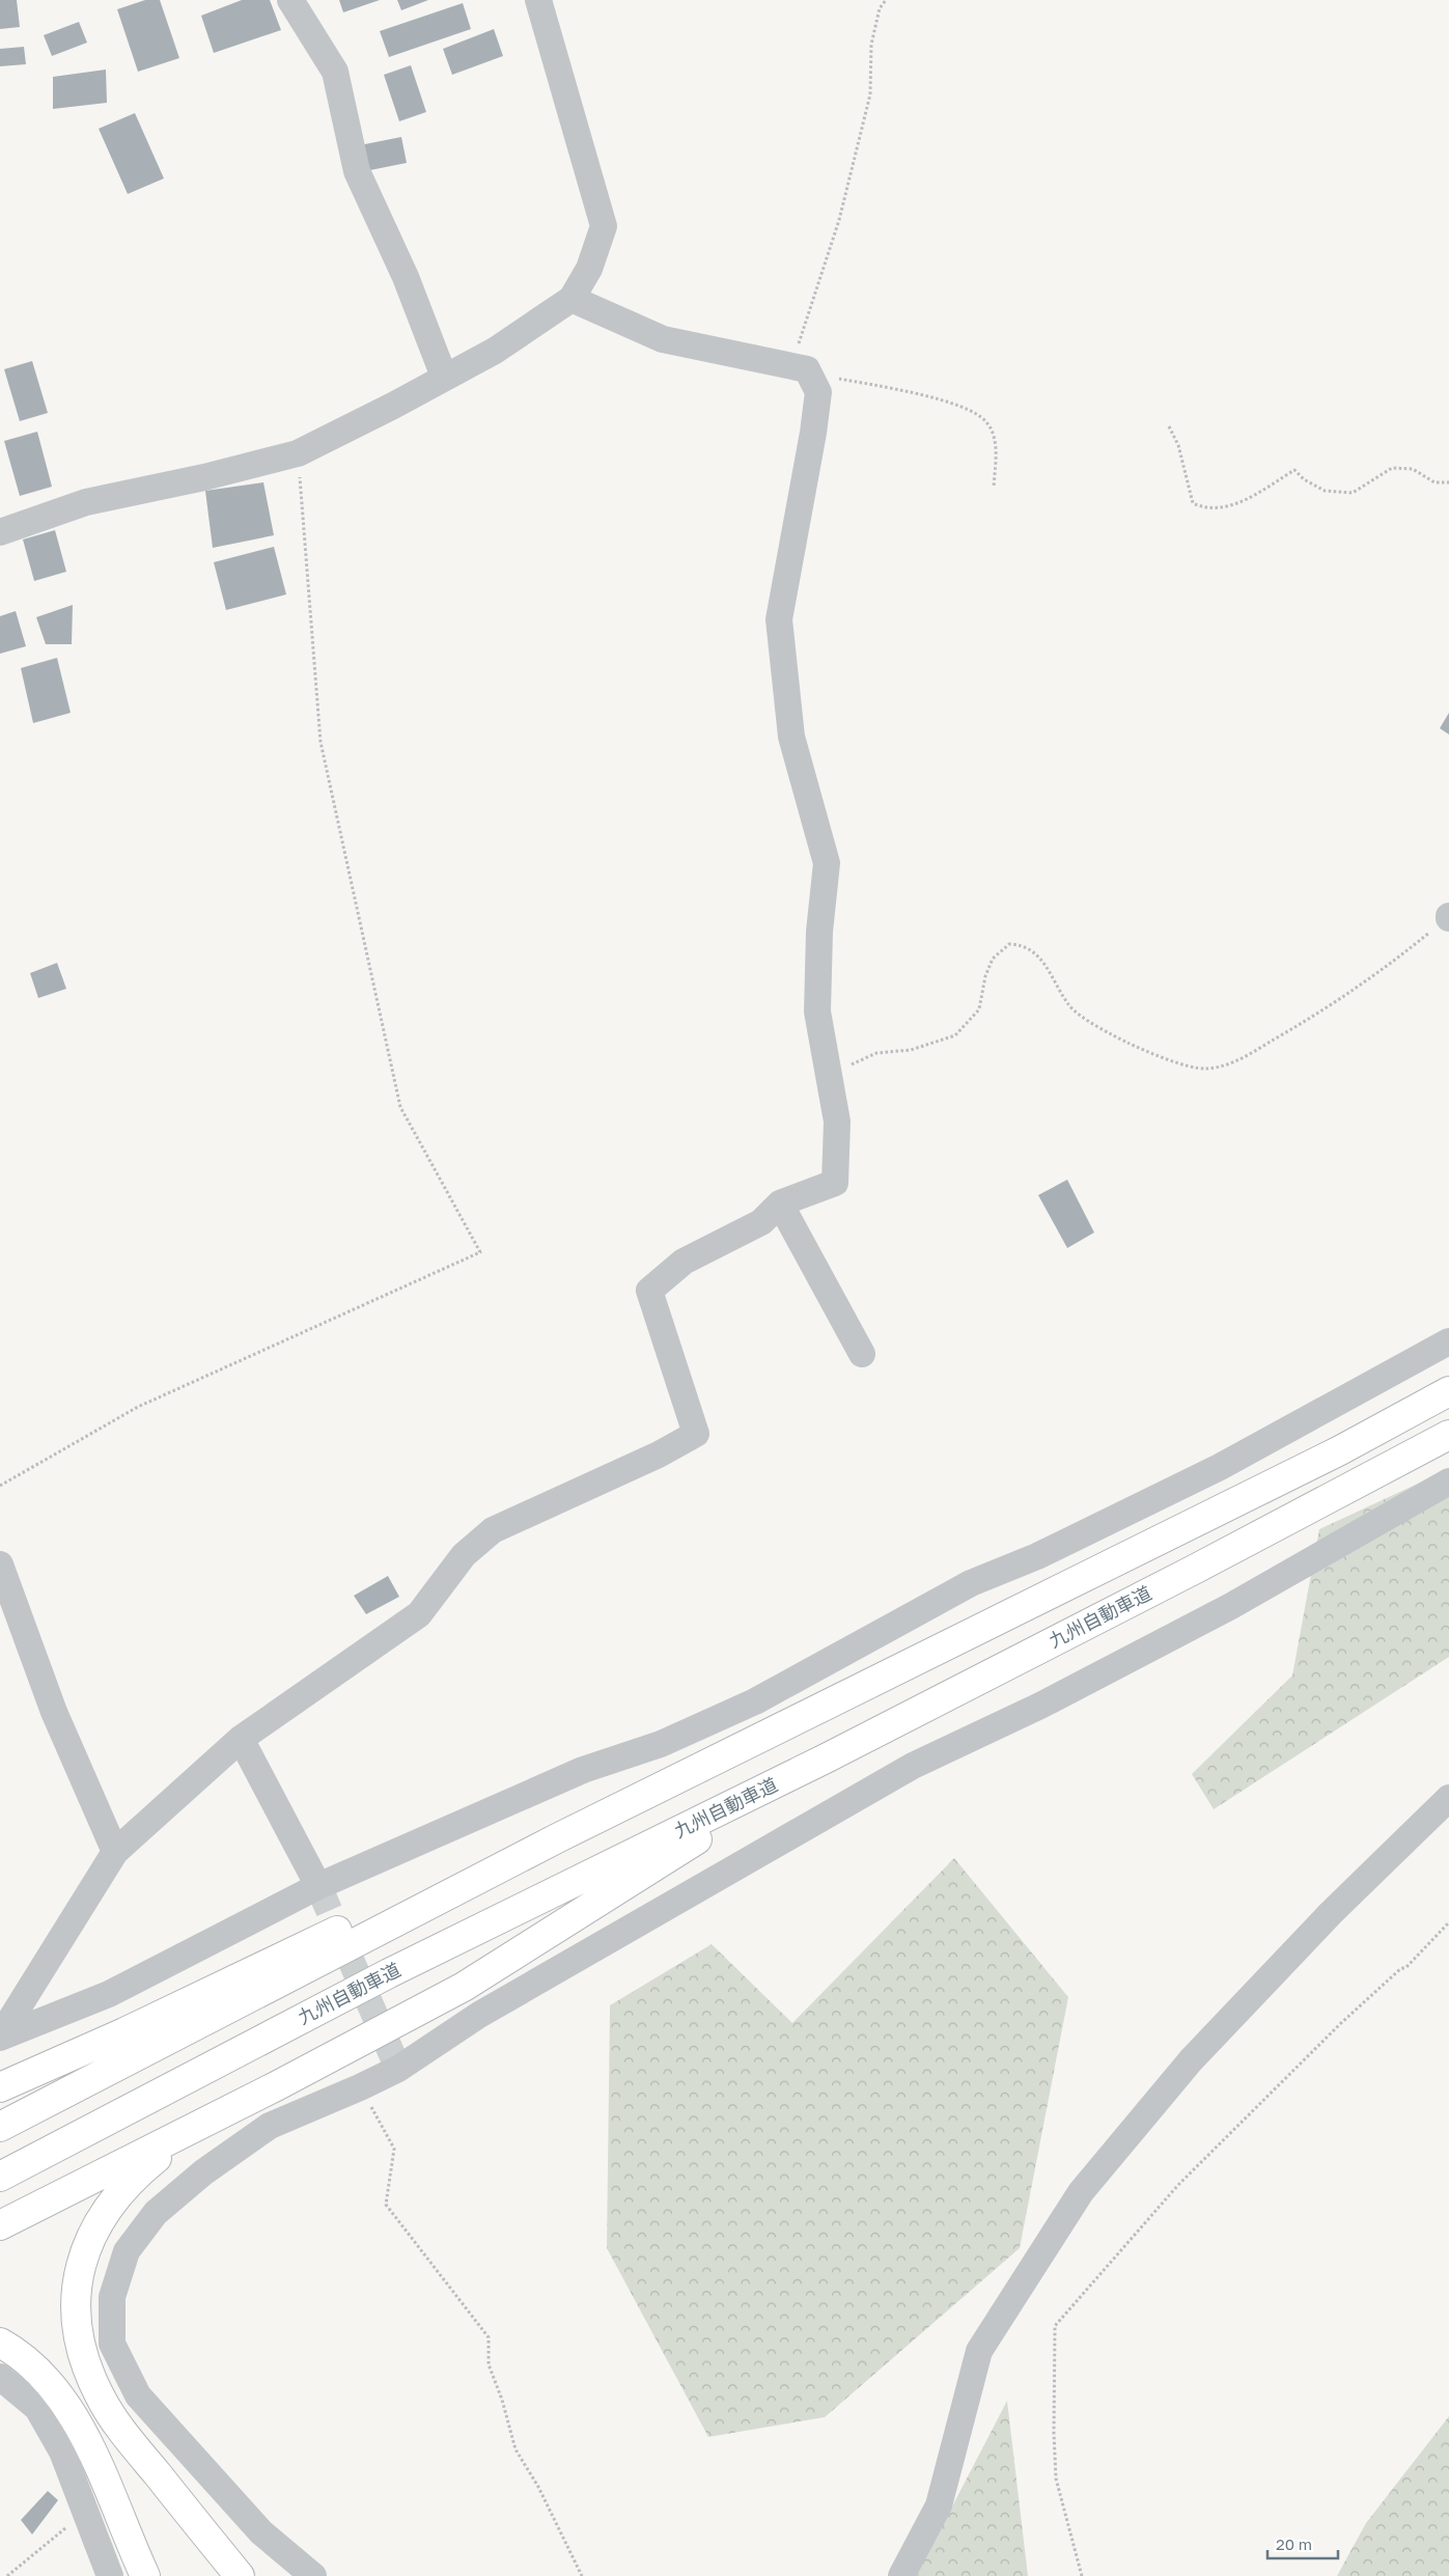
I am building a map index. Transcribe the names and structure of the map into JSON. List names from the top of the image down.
{
  "streets": {
    "highway": ["九州自動車道"]
  },
  "scale_bar": "20 m"
}
